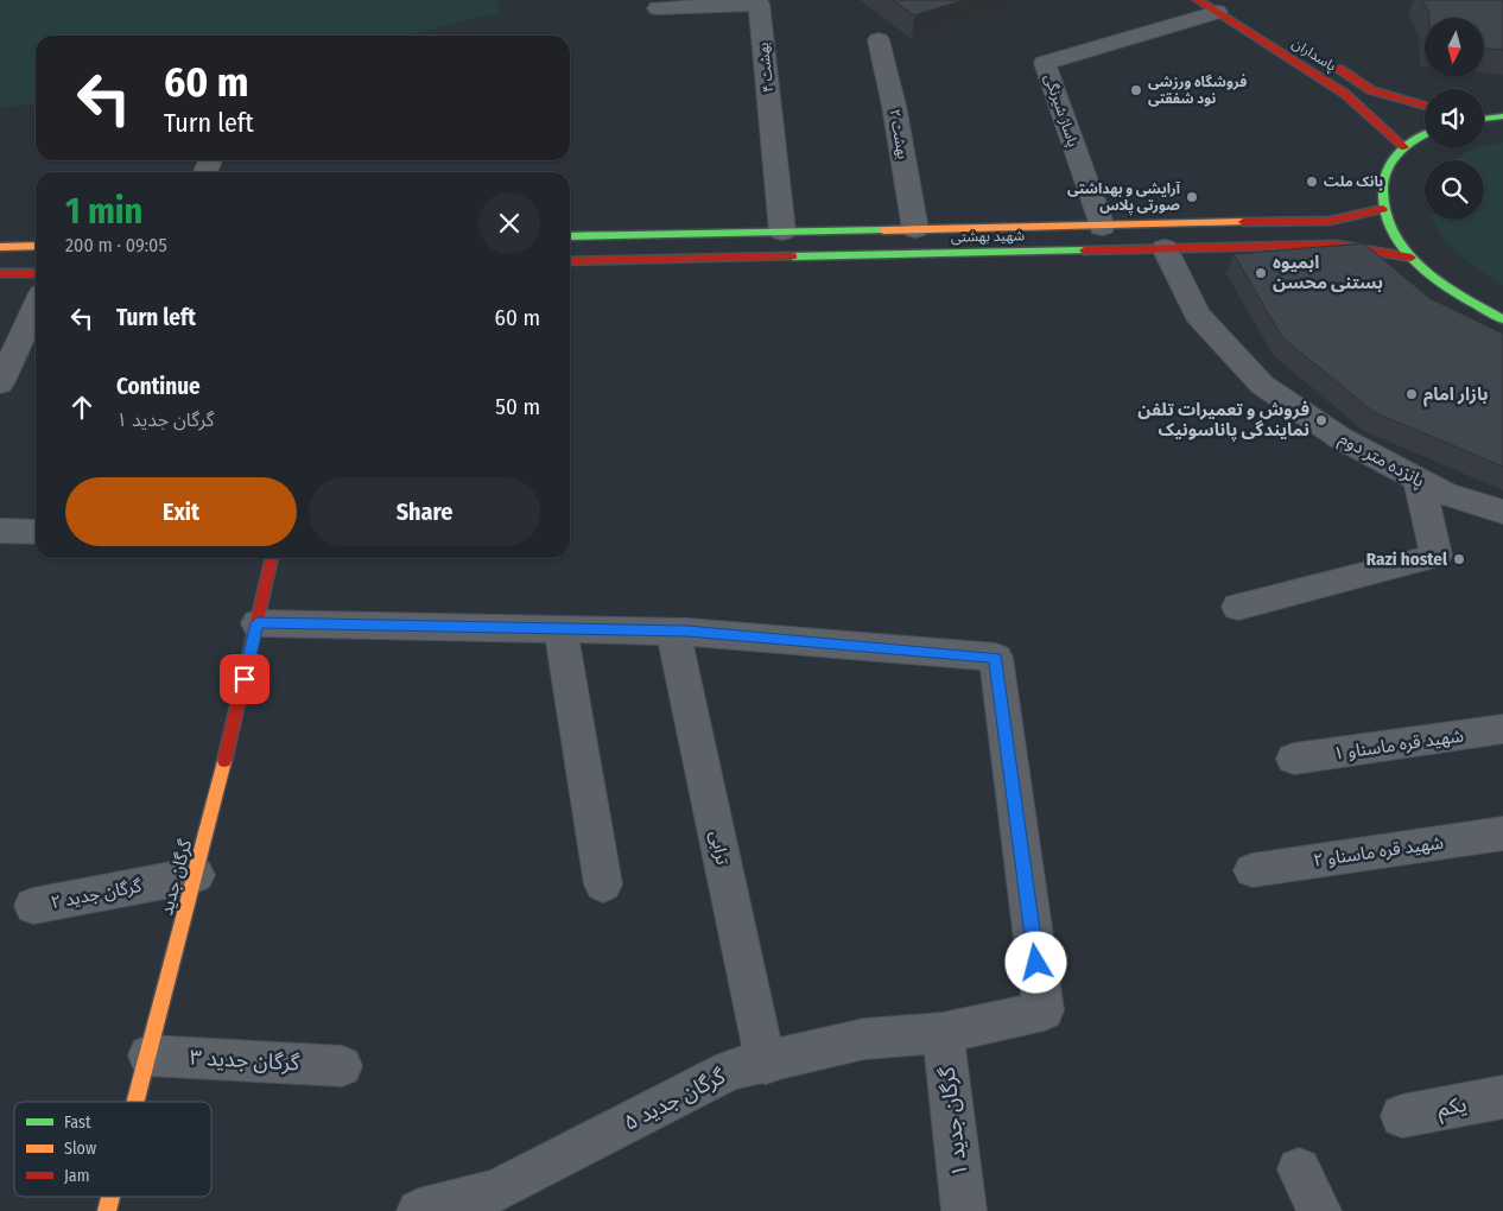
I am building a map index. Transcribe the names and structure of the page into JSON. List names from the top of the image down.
{
  "streets": {
    "main road": ["پاسداران", "شهید بهشتی", "گرگان جدید"],
    "street": [
      "۴ بهشت",
      "پاساژ شیرنگی",
      "بهشت ۲",
      "پانزده متر دوم",
      "۱ شهید قره ماسناو",
      "ترابی",
      "۲ شهید قره ماسناو",
      "۲ گرگان جدید",
      "گرگان جدید ۳",
      "گرگان جدید ۵",
      "یکم",
      "گرگان جدید ۱"
    ]
  },
  "crossings": [
    ["پاسداران", "پاساژ شیرنگی"],
    ["۴ بهشت", "شهید بهشتی"],
    ["پاساژ شیرنگی", "شهید بهشتی"],
    ["بهشت ۲", "شهید بهشتی"],
    ["شهید بهشتی", "پانزده متر دوم"],
    ["ترابی", "گرگان جدید ۵"],
    ["گرگان جدید", "۲ گرگان جدید"],
    ["گرگان جدید", "گرگان جدید ۳"],
    ["گرگان جدید ۵", "گرگان جدید ۱"]
  ],
  "places": [
    "فروشگاه ورزشی نود شفقتی",
    "بانک ملت",
    "آرایشی و بهداشتی صورتی پلاس",
    "ابمیوه بستنی محسن",
    "بازار امام",
    "فروش و تعمیرات تلفن نمایندگی پاناسونیک",
    "Razi hostel"
  ],
  "legend": ["Fast", "Slow", "Jam"],
  "north": "bottom",
  "page": {
    "turn": ["60 m", "Turn left"],
    "heading": ["1 min", "200 m · 09:05"],
    "list": [
      {
        "name": "Turn left",
        "value": "60 m"
      },
      {
        "name": "Continue",
        "note": "گرگان جدید ۱",
        "value": "50 m"
      }
    ],
    "buttons": ["Exit", "Share"]
  }
}
